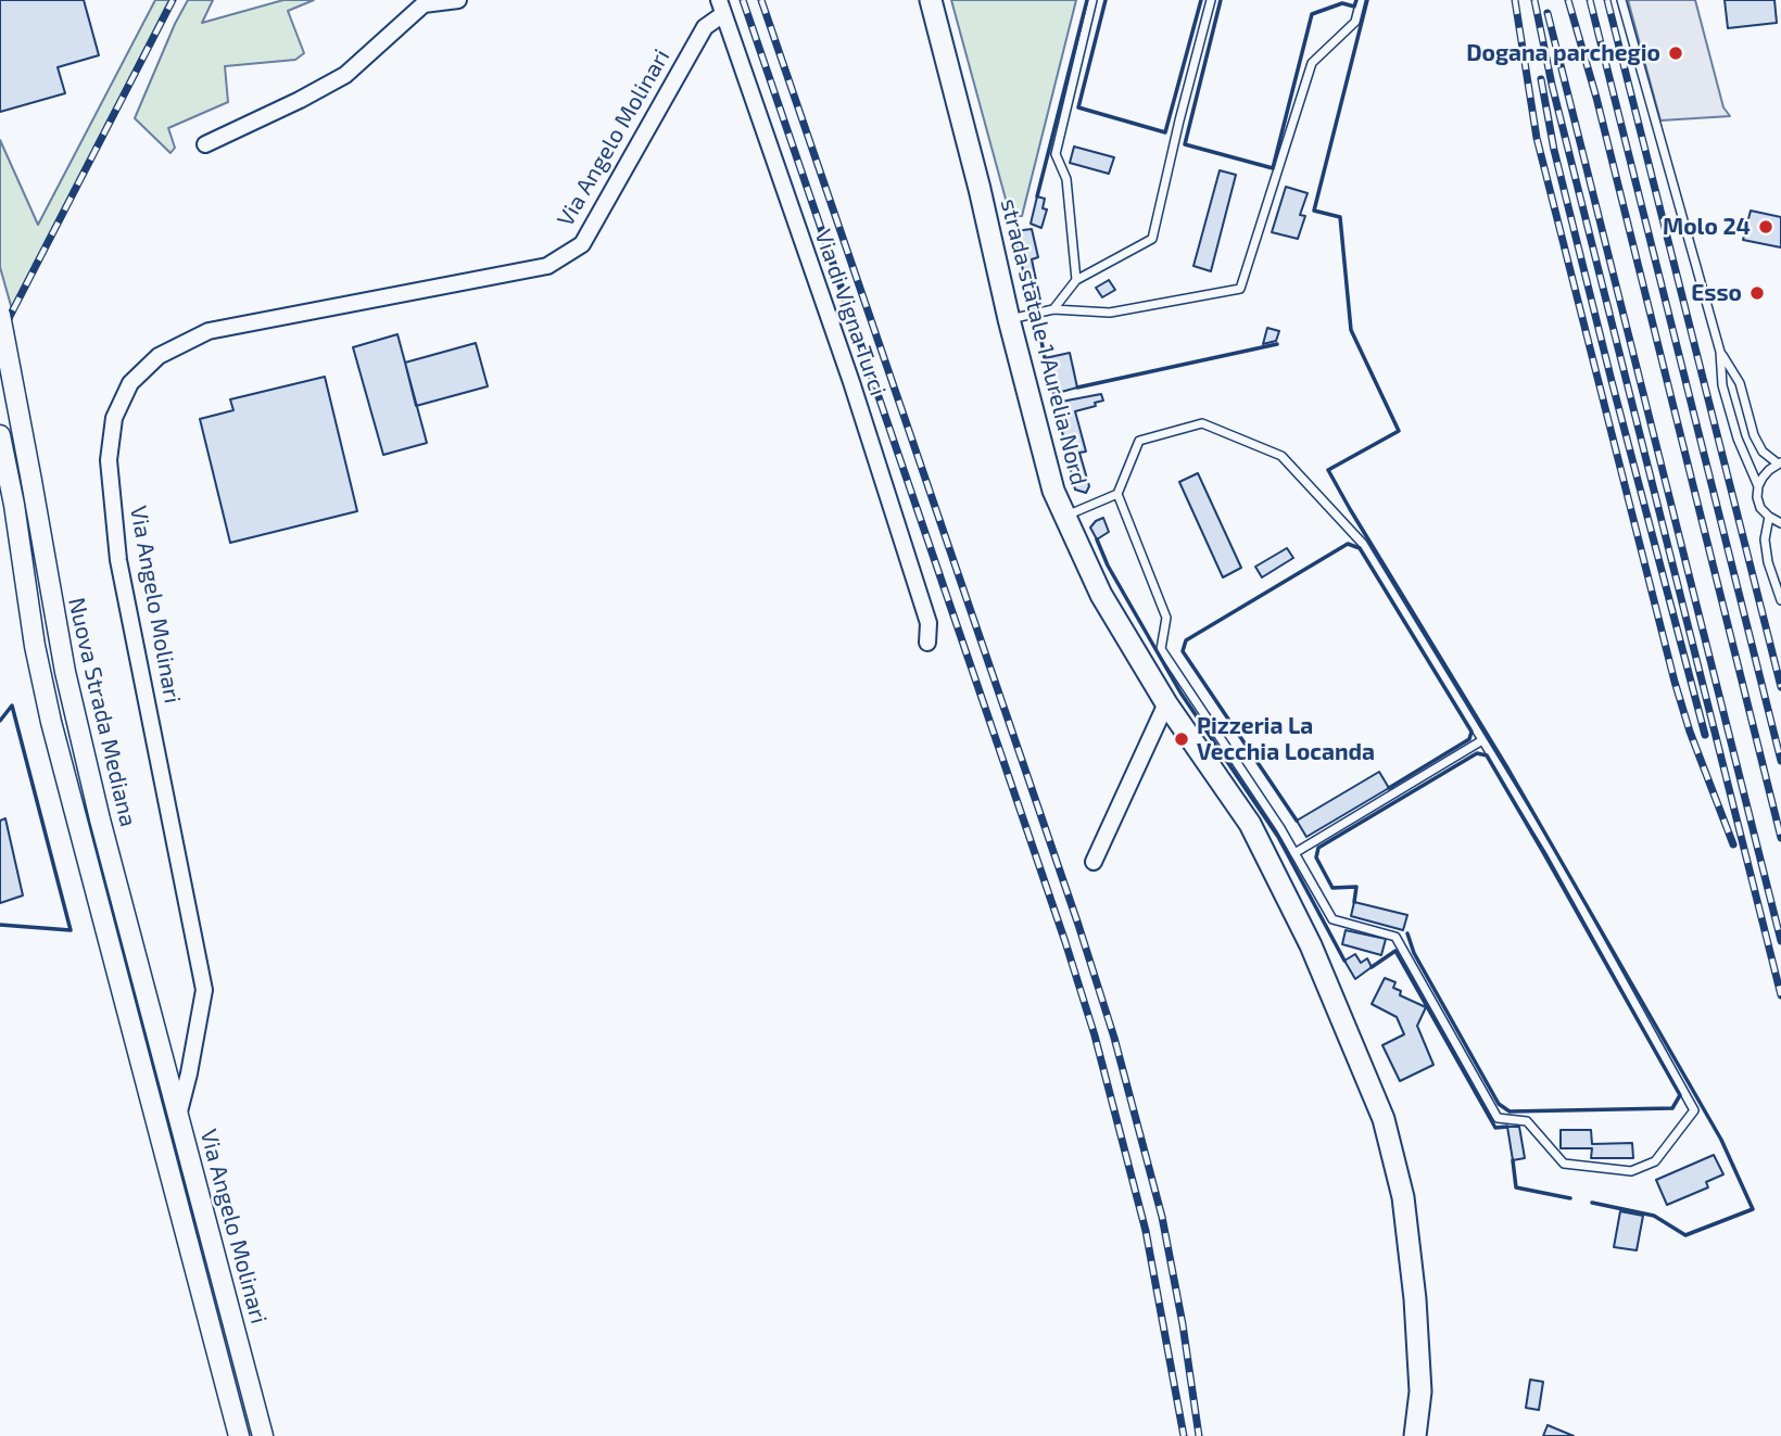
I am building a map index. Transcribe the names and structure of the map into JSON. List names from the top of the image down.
{
  "streets": {
    "main road": ["strada statale 1 Aurelia Nord"],
    "street": ["Via Angelo Molinari", "Via di Vigna Turci", "Nuova Strada Mediana"]
  },
  "crossings": [
    ["Via Angelo Molinari", "Via di Vigna Turci"],
    ["Via Angelo Molinari", "Nuova Strada Mediana"]
  ],
  "places": [
    "Dogana parchegio",
    "Molo 24",
    "Esso",
    "Pizzeria La Vecchia Locanda"
  ]
}
